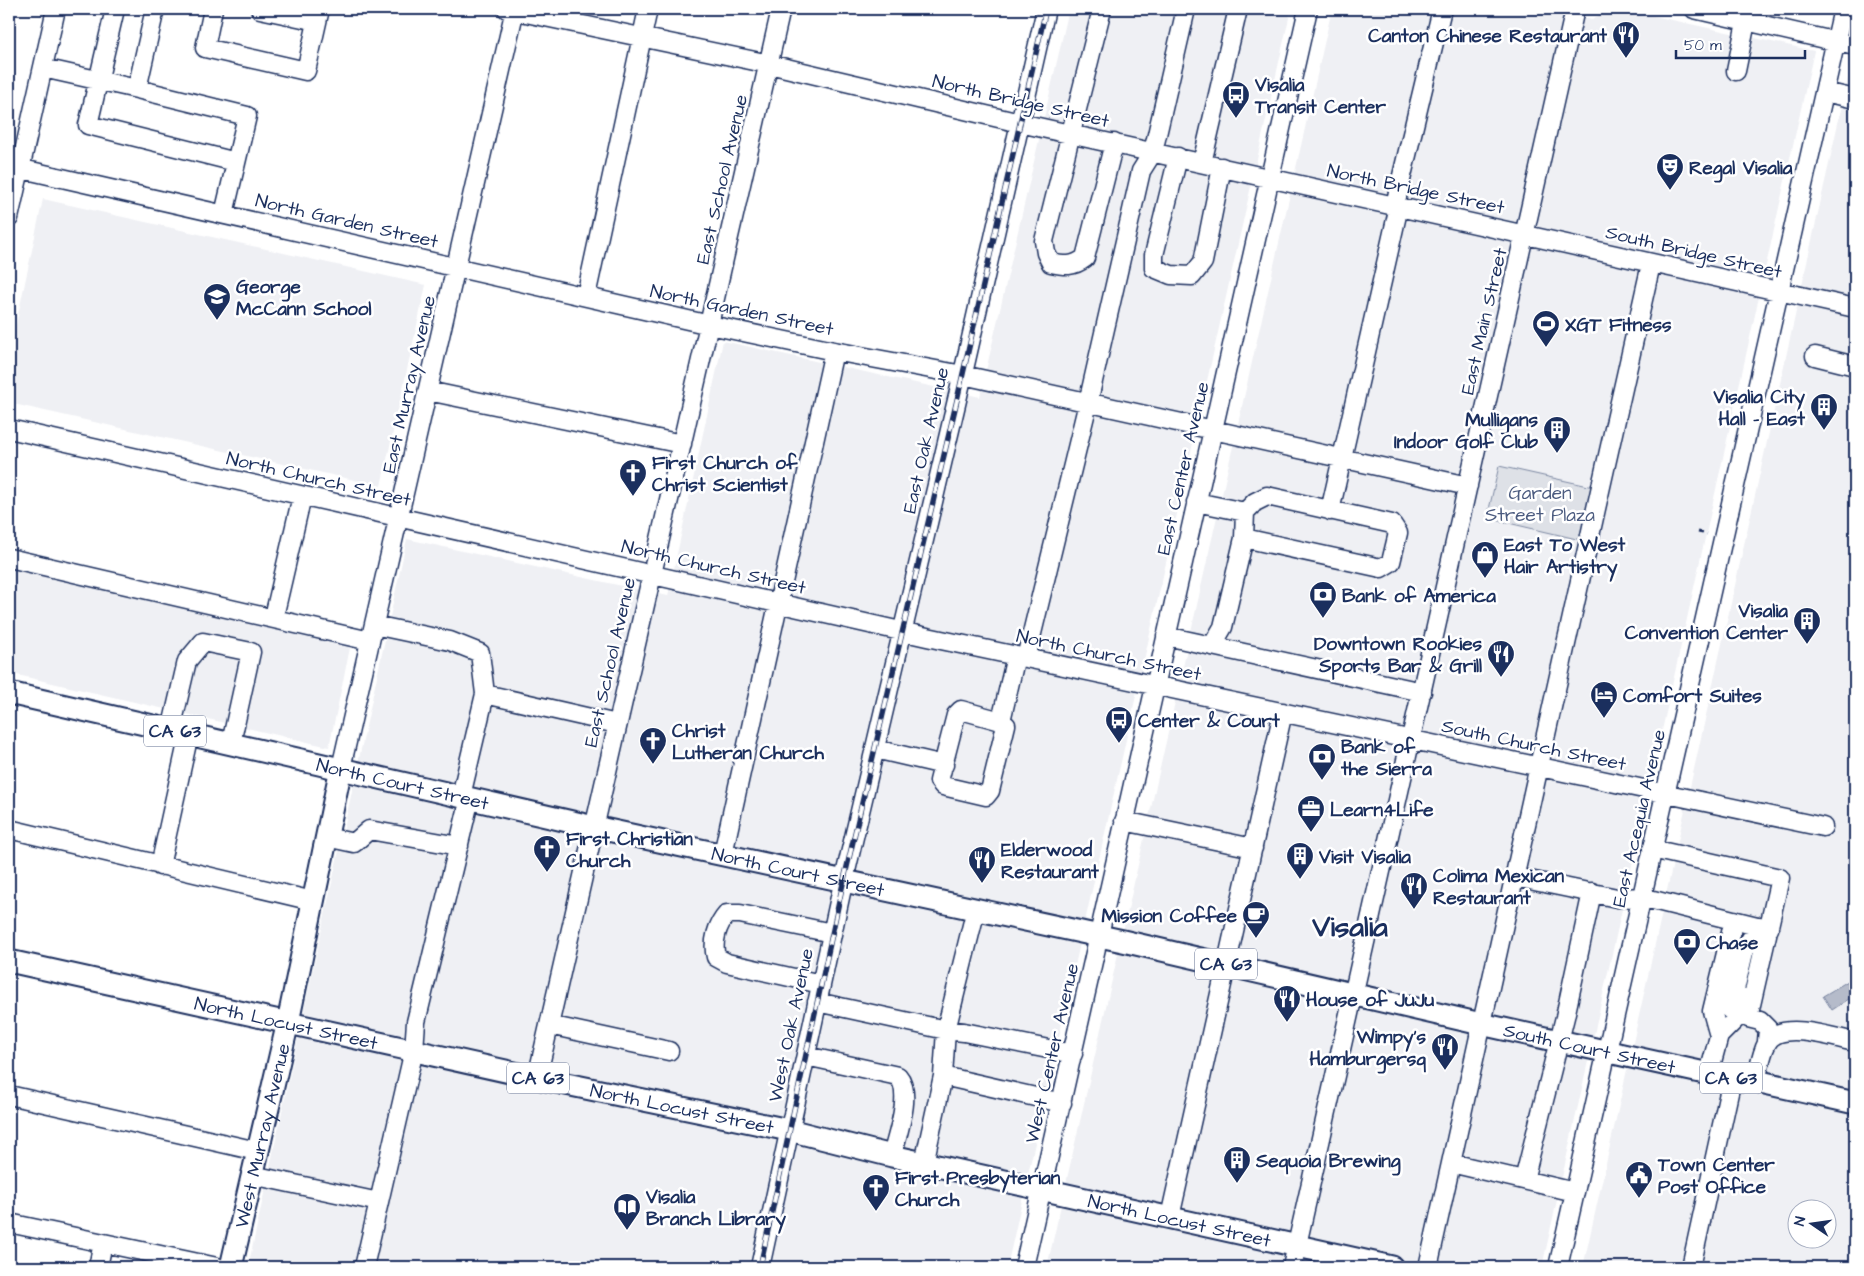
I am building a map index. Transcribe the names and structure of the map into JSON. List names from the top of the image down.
{
  "streets": {
    "main road": [
      "CA 63",
      "North Court Street",
      "North Locust Street",
      "South Court Street",
      "West Murray Avenue"
    ],
    "street": [
      "North Bridge Street",
      "East School Avenue",
      "North Garden Street",
      "South Bridge Street",
      "East Main Street",
      "East Murray Avenue",
      "East Oak Avenue",
      "East Center Avenue",
      "North Church Street",
      "South Church Street",
      "East Acequia Avenue",
      "West Oak Avenue",
      "West Center Avenue"
    ]
  },
  "crossings": [
    ["North Bridge Street", "East School Avenue"],
    ["North Bridge Street", "South Bridge Street"],
    ["North Bridge Street", "East Main Street"],
    ["North Bridge Street", "East Murray Avenue"],
    ["North Bridge Street", "East Oak Avenue"],
    ["North Bridge Street", "East Center Avenue"],
    ["East School Avenue", "North Garden Street"],
    ["East School Avenue", "North Church Street"],
    ["East School Avenue", "North Court Street"],
    ["East School Avenue", "North Locust Street"],
    ["North Garden Street", "East Main Street"],
    ["North Garden Street", "East Murray Avenue"],
    ["North Garden Street", "East Oak Avenue"],
    ["North Garden Street", "East Center Avenue"],
    ["South Bridge Street", "East Main Street"],
    ["South Bridge Street", "East Acequia Avenue"],
    ["East Main Street", "North Church Street"],
    ["East Main Street", "CA 63"],
    ["East Main Street", "South Church Street"],
    ["East Main Street", "North Court Street"],
    ["East Main Street", "North Locust Street"],
    ["East Main Street", "South Court Street"],
    ["East Murray Avenue", "North Church Street"],
    ["East Murray Avenue", "North Court Street"],
    ["East Murray Avenue", "West Murray Avenue"],
    ["East Oak Avenue", "North Church Street"],
    ["East Oak Avenue", "North Court Street"],
    ["East Oak Avenue", "West Oak Avenue"],
    ["East Center Avenue", "North Church Street"],
    ["East Center Avenue", "North Court Street"],
    ["East Center Avenue", "West Center Avenue"],
    ["North Church Street", "South Church Street"],
    ["CA 63", "North Locust Street"],
    ["South Church Street", "East Acequia Avenue"],
    ["North Court Street", "West Oak Avenue"],
    ["North Court Street", "South Court Street"],
    ["North Court Street", "West Center Avenue"],
    ["North Court Street", "West Murray Avenue"],
    ["East Acequia Avenue", "South Court Street"],
    ["North Locust Street", "West Oak Avenue"],
    ["North Locust Street", "West Center Avenue"],
    ["North Locust Street", "West Murray Avenue"]
  ],
  "districts": ["Visalia"],
  "parks": ["Garden Street Plaza"],
  "places": {
    "restaurant": [
      "Canton Chinese Restaurant",
      "Downtown Rookies Sports Bar & Grill",
      "Elderwood Restaurant",
      "Colima Mexican Restaurant",
      "House of JuJu",
      "Wimpy's Hamburgersq"
    ],
    "bus stop": ["Visalia Transit Center", "Center & Court"],
    "theatre": ["Regal Visalia"],
    "school or university": ["George McCann School"],
    "sports": ["XGT Fitness"],
    "building": [
      "Visalia City Hall - East",
      "Mulligans Indoor Golf Club",
      "Visalia Convention Center",
      "Visit Visalia",
      "Sequoia Brewing"
    ],
    "church": [
      "First Church of Christ Scientist",
      "Christ Lutheran Church",
      "First Christian Church",
      "First Presbyterian Church"
    ],
    "shop": ["East To West Hair Artistry"],
    "bank": ["Bank of America", "Bank of the Sierra", "Chase"],
    "hotel": ["Comfort Suites"],
    "office": ["Learn4Life"],
    "cafe": ["Mission Coffee"],
    "public building": ["Town Center Post Office"],
    "library": ["Visalia Branch Library"]
  },
  "scale_bar": "50 m",
  "north": "left"
}
